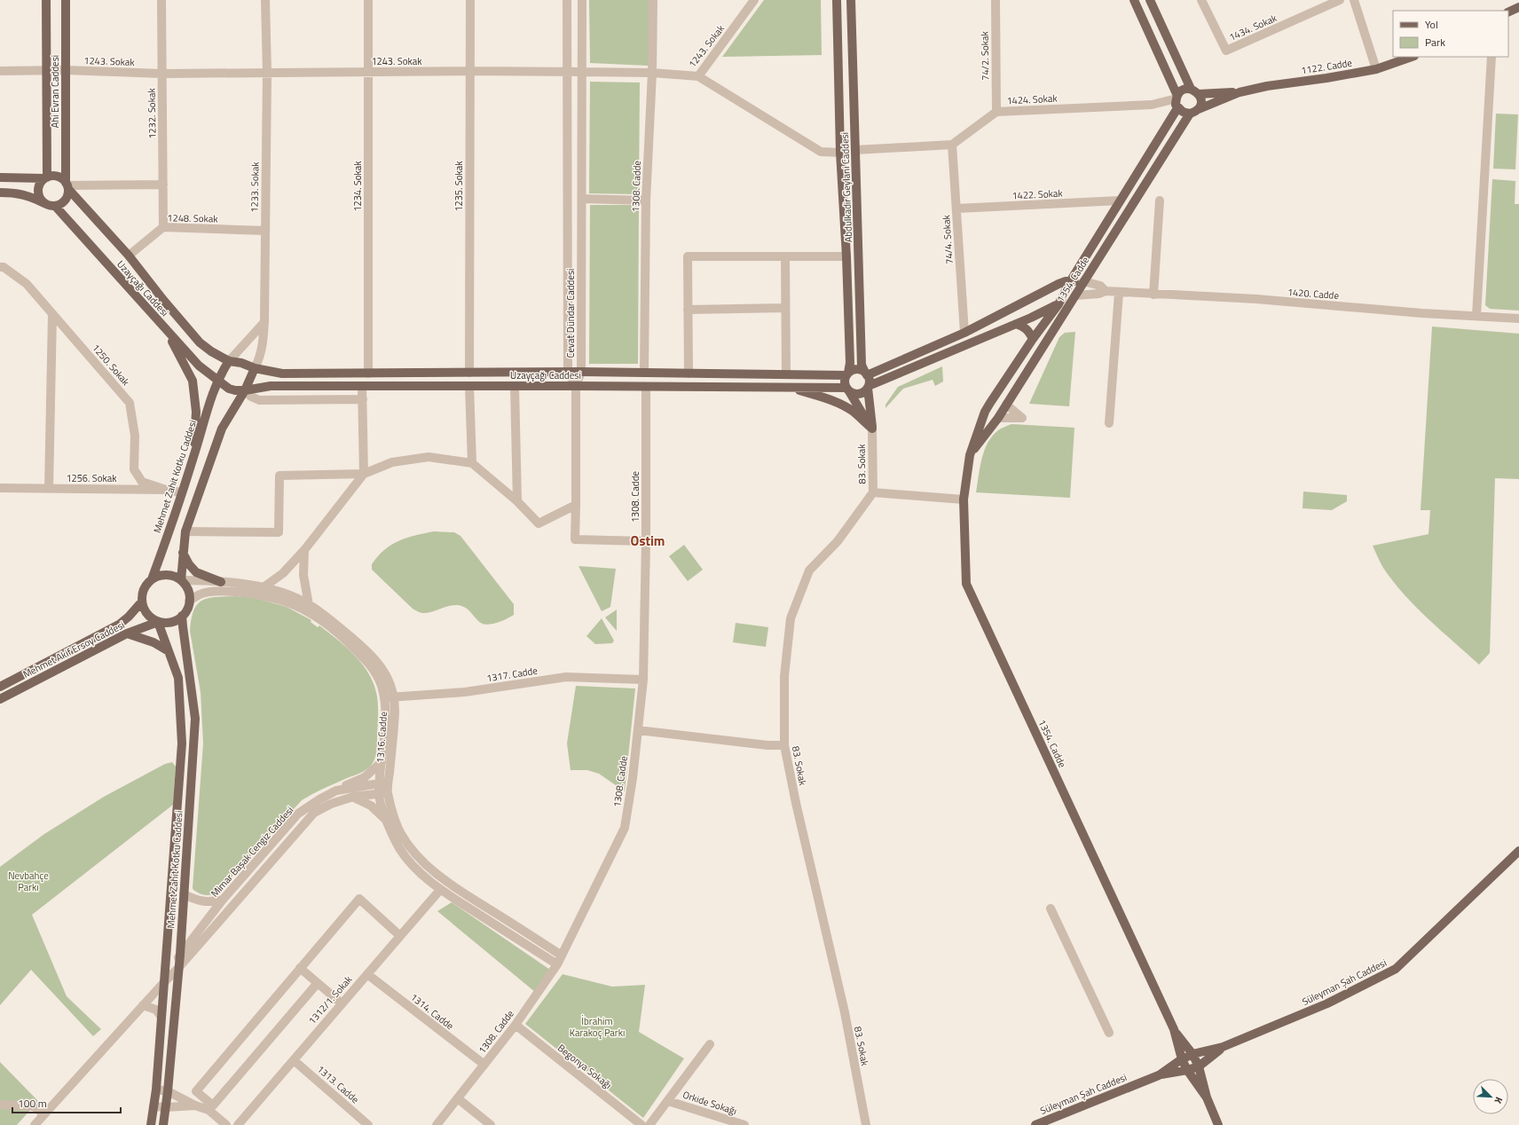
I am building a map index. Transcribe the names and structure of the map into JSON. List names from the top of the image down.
{
  "streets": {
    "main road": [
      "1122. Cadde",
      "Ahi Evran Caddesi",
      "Abdulkadir Geylani Caddesi",
      "1354. Cadde",
      "Uzayçağı Caddesi",
      "Mehmet Zahit Kotku Caddesi",
      "Mehmet Akif Ersoy Caddesi",
      "Süleyman Şah Caddesi"
    ],
    "street": [
      "1434. Sokak",
      "1243. Sokak",
      "74/2. Sokak",
      "1424. Sokak",
      "1232. Sokak",
      "1234. Sokak",
      "1235. Sokak",
      "1308. Cadde",
      "1233. Sokak",
      "1422. Sokak",
      "1248. Sokak",
      "74/4. Sokak",
      "1420. Cadde",
      "Cevat Dündar Caddesi",
      "1250. Sokak",
      "83. Sokak",
      "1256. Sokak",
      "1317. Cadde",
      "1316. Cadde",
      "Mimar Başak Cengiz Caddesi",
      "1312/1. Sokak",
      "1314. Cadde",
      "Begonya Sokağı",
      "1313. Cadde",
      "Orkide Sokağı"
    ]
  },
  "crossings": [
    ["1243. Sokak", "Ahi Evran Caddesi"],
    ["1243. Sokak", "1232. Sokak"],
    ["1243. Sokak", "1234. Sokak"],
    ["1243. Sokak", "1235. Sokak"],
    ["1243. Sokak", "1308. Cadde"],
    ["1243. Sokak", "1233. Sokak"],
    ["1243. Sokak", "Cevat Dündar Caddesi"],
    ["74/2. Sokak", "1424. Sokak"],
    ["1122. Cadde", "1354. Cadde"],
    ["Ahi Evran Caddesi", "Uzayçağı Caddesi"],
    ["1424. Sokak", "74/4. Sokak"],
    ["1424. Sokak", "1354. Cadde"],
    ["1232. Sokak", "1248. Sokak"],
    ["1234. Sokak", "Uzayçağı Caddesi"],
    ["1235. Sokak", "Uzayçağı Caddesi"],
    ["1308. Cadde", "Uzayçağı Caddesi"],
    ["1308. Cadde", "1317. Cadde"],
    ["1308. Cadde", "1316. Cadde"],
    ["1308. Cadde", "1314. Cadde"],
    ["1308. Cadde", "Begonya Sokağı"],
    ["1233. Sokak", "1248. Sokak"],
    ["1233. Sokak", "Uzayçağı Caddesi"],
    ["Abdulkadir Geylani Caddesi", "Uzayçağı Caddesi"],
    ["1422. Sokak", "74/4. Sokak"],
    ["1422. Sokak", "1354. Cadde"],
    ["1248. Sokak", "Uzayçağı Caddesi"],
    ["1354. Cadde", "1420. Cadde"],
    ["Uzayçağı Caddesi", "Cevat Dündar Caddesi"],
    ["Uzayçağı Caddesi", "Mehmet Zahit Kotku Caddesi"],
    ["1250. Sokak", "1256. Sokak"],
    ["Mehmet Zahit Kotku Caddesi", "1256. Sokak"],
    ["Mehmet Zahit Kotku Caddesi", "Mehmet Akif Ersoy Caddesi"],
    ["Mehmet Zahit Kotku Caddesi", "1316. Cadde"],
    ["Mehmet Zahit Kotku Caddesi", "Mimar Başak Cengiz Caddesi"],
    ["Mehmet Akif Ersoy Caddesi", "1316. Cadde"],
    ["1317. Cadde", "1316. Cadde"],
    ["1316. Cadde", "Mimar Başak Cengiz Caddesi"],
    ["1316. Cadde", "1312/1. Sokak"],
    ["1312/1. Sokak", "1314. Cadde"],
    ["1312/1. Sokak", "1313. Cadde"]
  ],
  "districts": ["Ostim"],
  "parks": ["Nevbahçe Parkı", "İbrahim Karakoç Parkı"],
  "legend": ["Yol", "Park"],
  "scale_bar": "100 m",
  "north": "bottom right"
}
